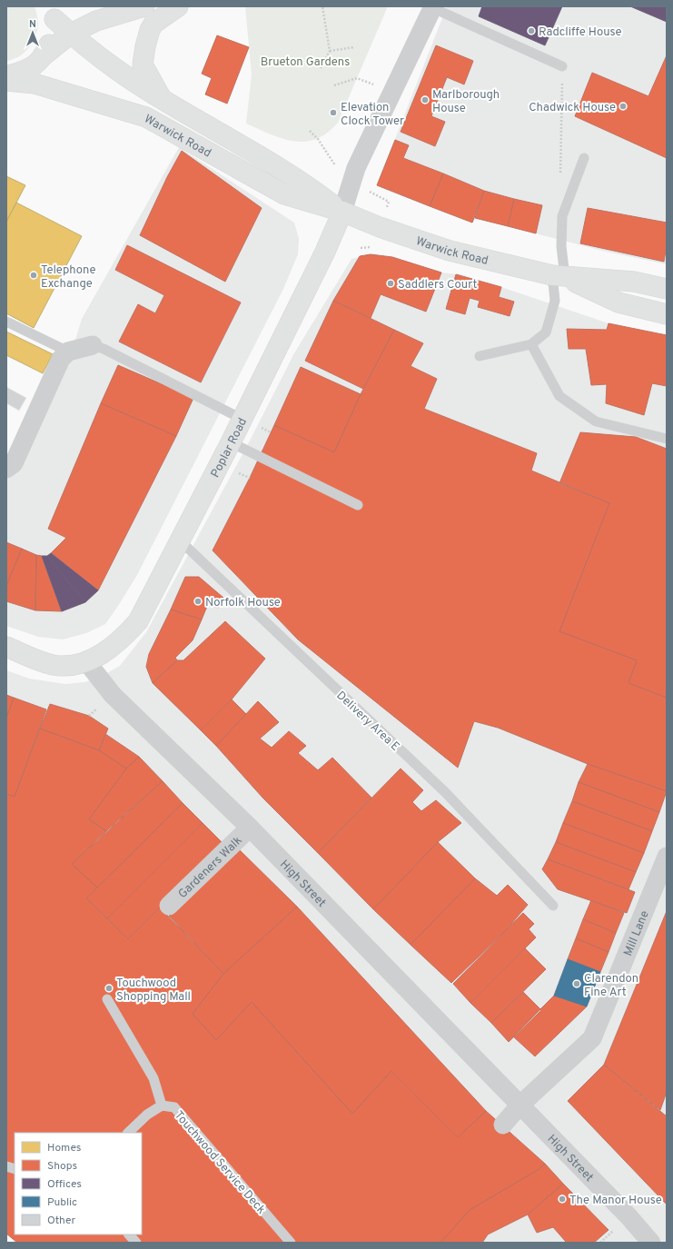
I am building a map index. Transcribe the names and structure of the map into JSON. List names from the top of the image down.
{
  "streets": {
    "main road": ["Warwick Road", "Poplar Road"],
    "street": ["Gardeners Walk", "High Street", "Mill Lane"],
    "lane": ["Delivery Area E", "Touchwood Service Deck"]
  },
  "crossings": [
    ["Warwick Road", "Poplar Road"],
    ["Poplar Road", "Delivery Area E"],
    ["Poplar Road", "High Street"],
    ["Gardeners Walk", "High Street"],
    ["High Street", "Mill Lane"]
  ],
  "parks": ["Brueton Gardens"],
  "places": [
    "Radcliffe House",
    "Marlborough House",
    "Chadwick House",
    "Elevation Clock Tower",
    "Telephone Exchange",
    "Saddlers Court",
    "Norfolk House",
    "Clarendon Fine Art",
    "Touchwood Shopping Mall",
    "The Manor House"
  ],
  "legend": [
    "Homes",
    "Shops",
    "Offices",
    "Public",
    "Other"
  ],
  "north": "top"
}
